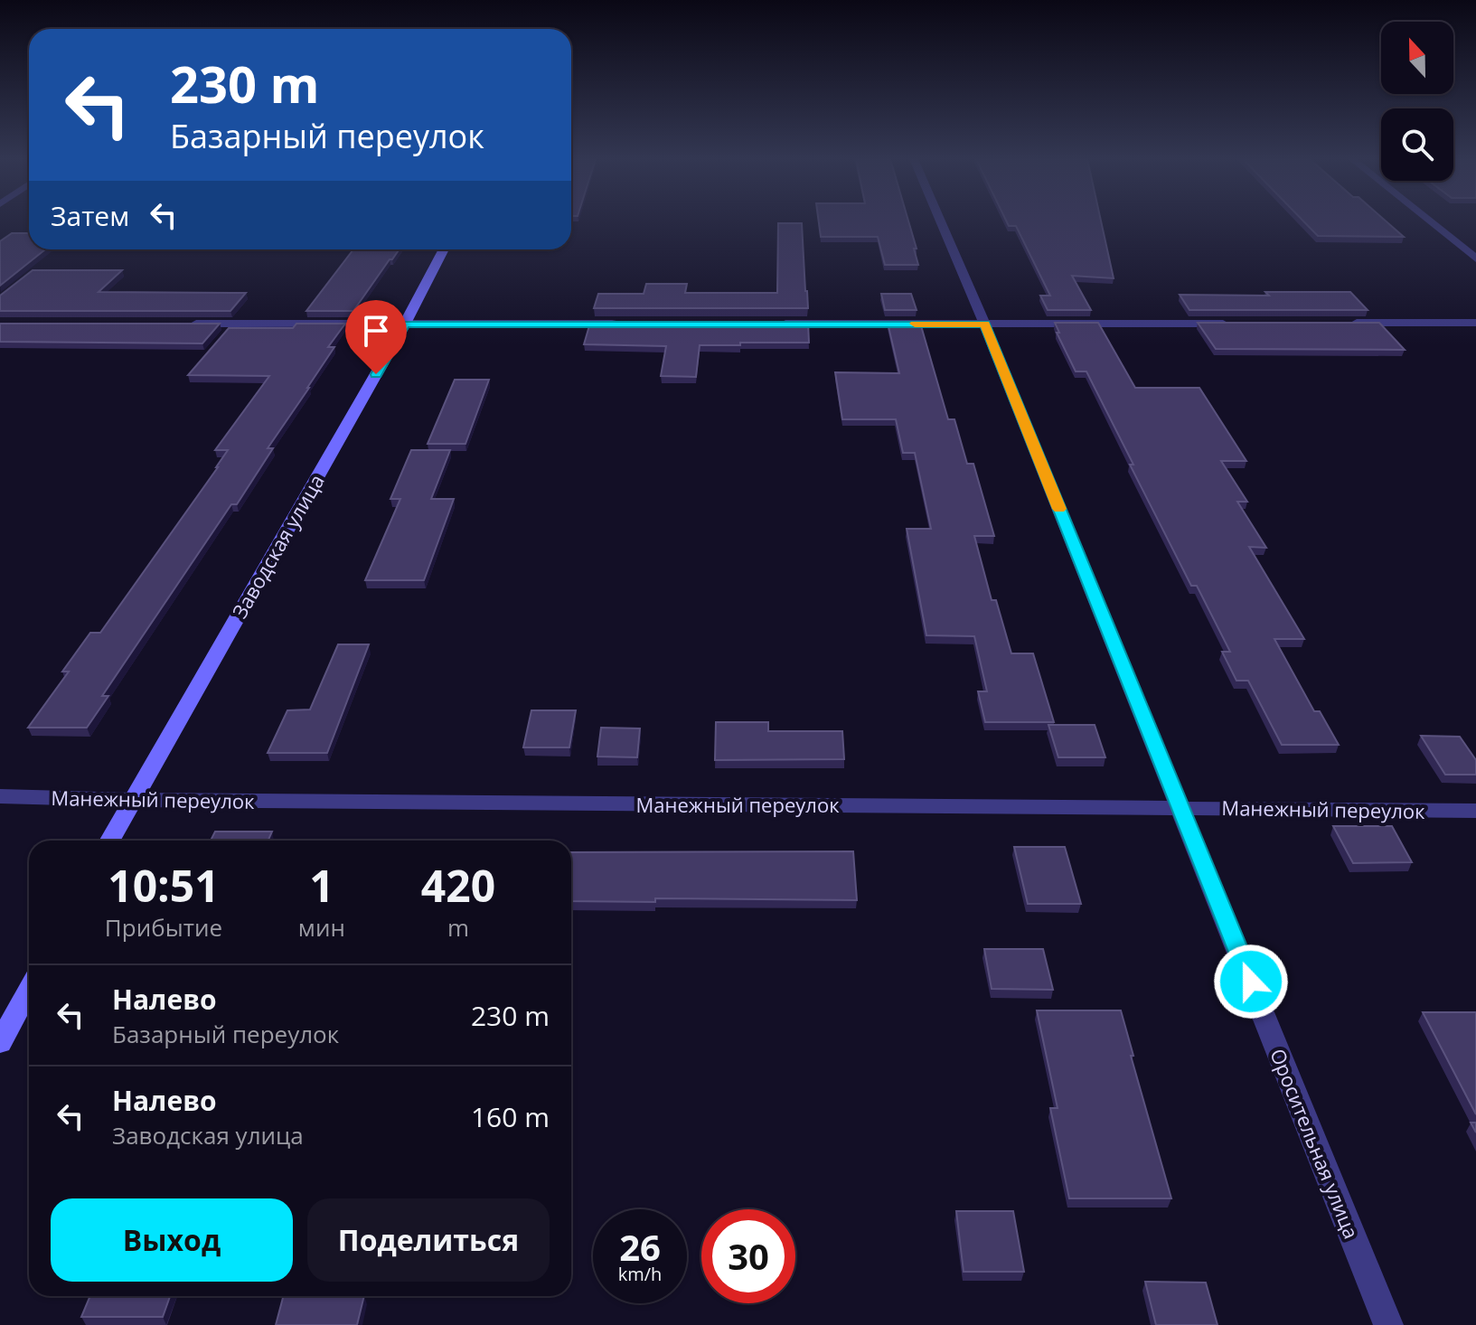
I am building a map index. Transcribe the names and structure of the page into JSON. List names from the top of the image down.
{
  "streets": {
    "main road": ["Заводская улица"],
    "street": ["Манежный переулок", "Оросительная улица"]
  },
  "crossings": [
    ["Заводская улица", "Манежный переулок"],
    ["Манежный переулок", "Оросительная улица"]
  ],
  "north": "top",
  "page": {
    "turn": ["230 m", "Базарный переулок"],
    "then": "Затем",
    "eta": [
      "10:51",
      "Прибытие",
      "1",
      "мин",
      "420",
      "m"
    ],
    "list": [
      {
        "name": "Налево",
        "note": "Базарный переулок",
        "value": "230 m"
      },
      {
        "name": "Налево",
        "note": "Заводская улица",
        "value": "160 m"
      }
    ],
    "buttons": ["Выход", "Поделиться"],
    "speed": "26 km/h",
    "limit": "30"
  }
}
